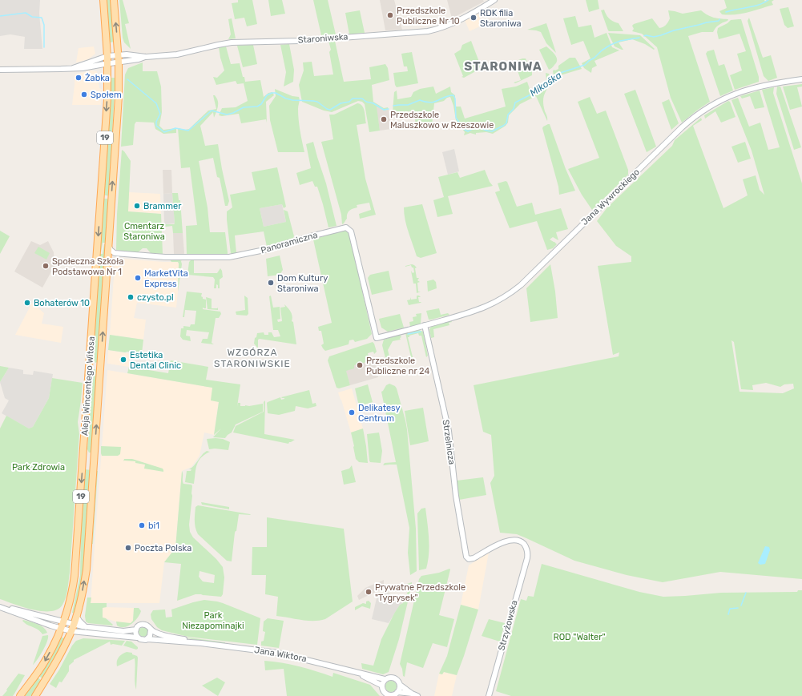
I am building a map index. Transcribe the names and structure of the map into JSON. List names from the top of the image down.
{
  "streets": {
    "main road": ["19", "Aleja Wincentego Witosa"],
    "street": [
      "Staroniwska",
      "Jana Wywrockiego",
      "Panoramiczna",
      "Strzelnicza",
      "Strzyżowska",
      "Jana Wiktora"
    ]
  },
  "crossings": [
    ["Staroniwska", "19"],
    ["Staroniwska", "Aleja Wincentego Witosa"],
    ["19", "Aleja Wincentego Witosa"],
    ["Jana Wywrockiego", "Panoramiczna"],
    ["Jana Wywrockiego", "Strzelnicza"],
    ["Strzelnicza", "Strzyżowska"]
  ],
  "districts": ["STARONIWA", "WZGÓRZA STARONIWSKIE"],
  "water": ["Mikośka"],
  "parks": [
    "Cmentarz Staroniwa",
    "Park Zdrowia",
    "Park Niezapominajki",
    "ROD \"Walter\""
  ],
  "places": [
    "Przedszkole Publiczne Nr 10",
    "RDK filia Staroniwa",
    "Żabka",
    "Społem",
    "Przedszkole Maluszkowo w Rzeszowie",
    "Brammer",
    "Społeczna Szkoła Podstawowa Nr 1",
    "MarketVita Express",
    "Dom Kultury Staroniwa",
    "czysto.pl",
    "Bohaterów 10",
    "Estetika Dental Clinic",
    "Przedszkole Publiczne nr 24",
    "Delikatesy Centrum",
    "bi1",
    "Poczta Polska",
    "Prywatne Przedszkole \"Tygrysek\""
  ]
}
